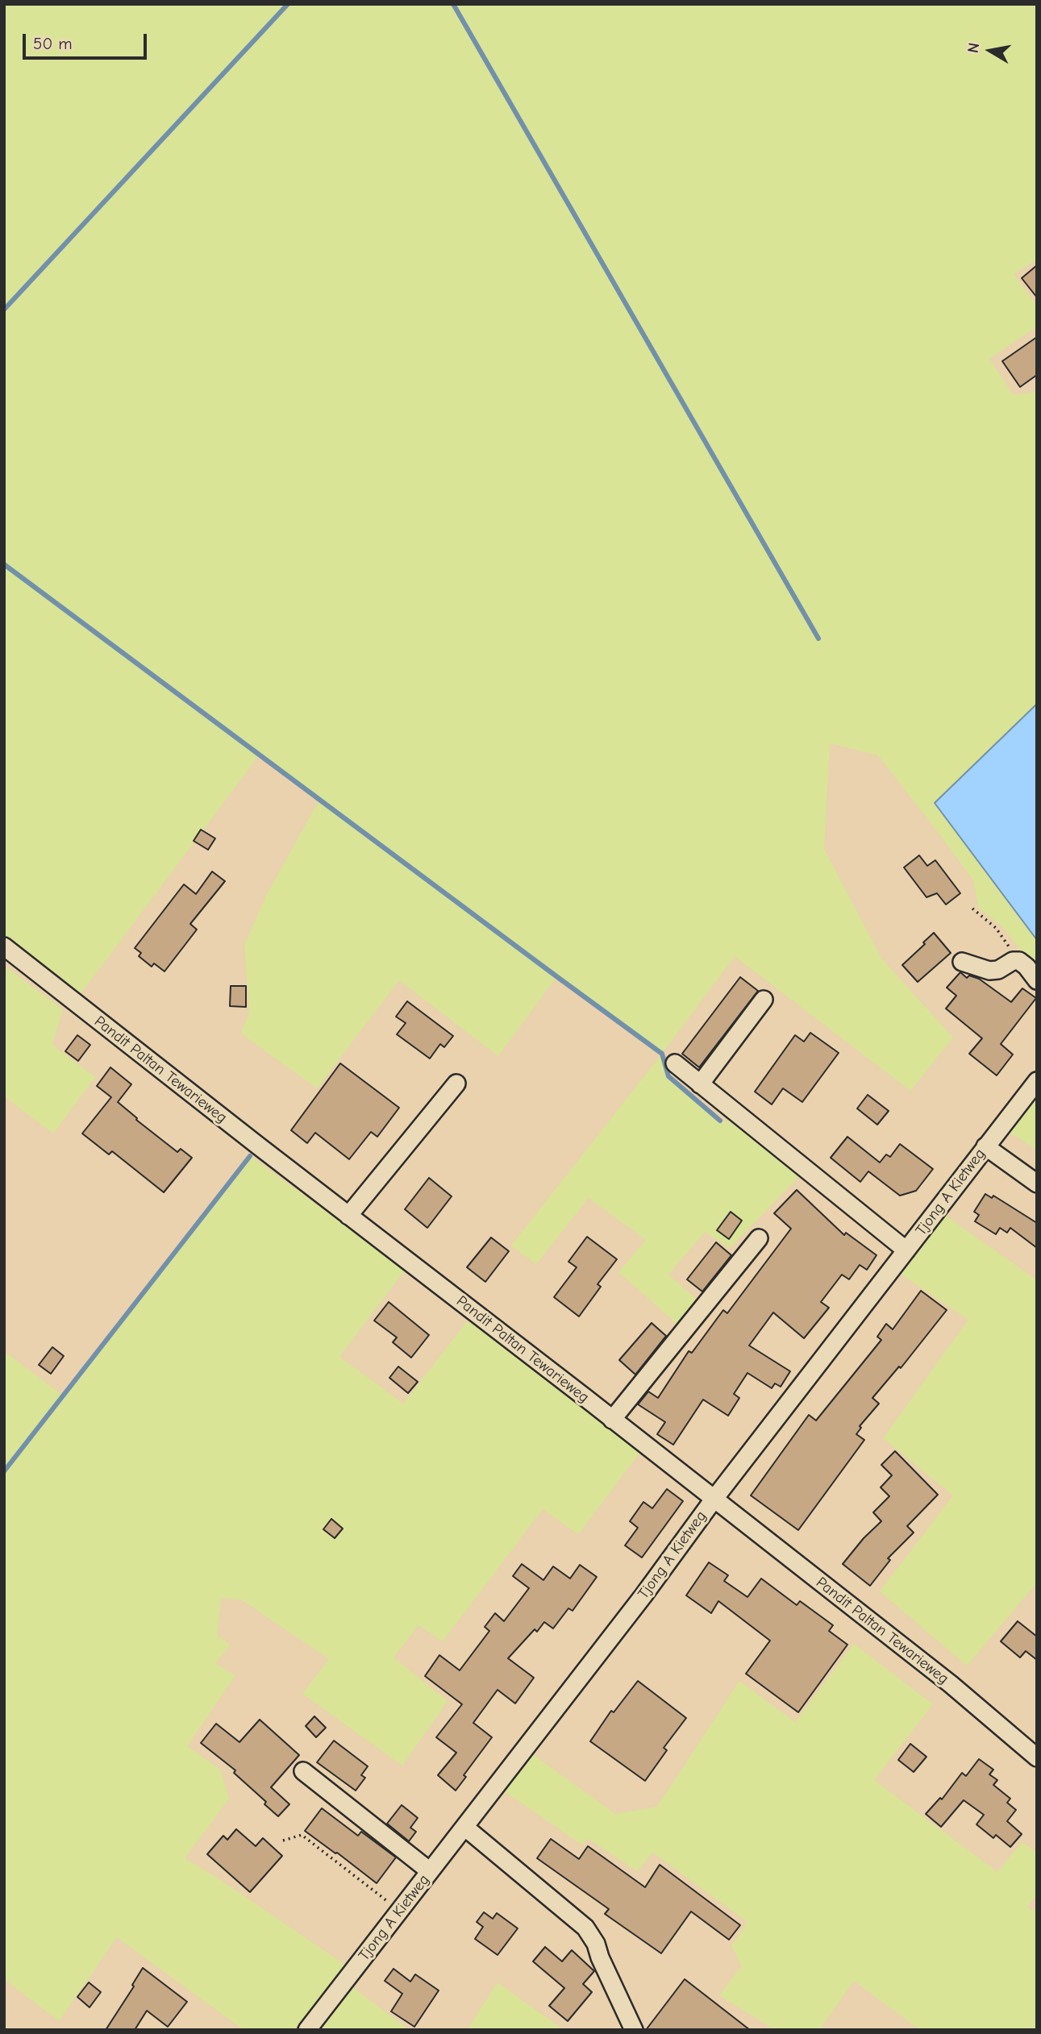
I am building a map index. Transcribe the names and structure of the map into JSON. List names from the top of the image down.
{
  "streets": {
    "street": ["Pandit Paltan Tewarieweg", "Tjong A Kietweg"]
  },
  "crossings": [
    ["Pandit Paltan Tewarieweg", "Tjong A Kietweg"]
  ],
  "scale_bar": "50 m",
  "north": "left"
}
